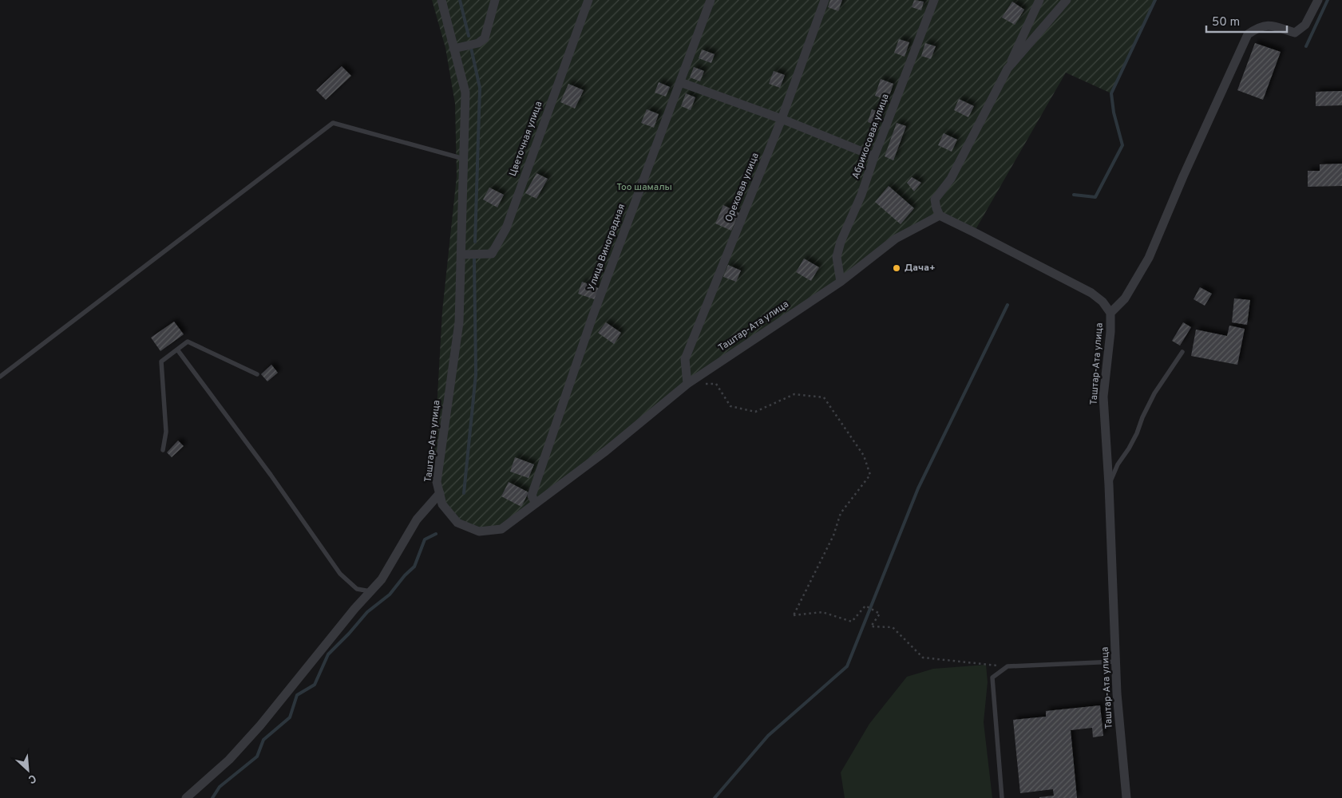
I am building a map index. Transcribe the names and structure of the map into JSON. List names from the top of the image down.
{
  "streets": {
    "street": [
      "Абрикосовая улица",
      "Цветочная улица",
      "Ореховая улица",
      "Улица Виноградная",
      "Таштар-Ата улица"
    ]
  },
  "crossings": [
    ["Абрикосовая улица", "Таштар-Ата улица"],
    ["Цветочная улица", "Таштар-Ата улица"],
    ["Ореховая улица", "Таштар-Ата улица"],
    ["Улица Виноградная", "Таштар-Ата улица"]
  ],
  "parks": ["Тоо шамалы"],
  "places": ["Дача+"],
  "scale_bar": "50 m",
  "north": "bottom right"
}
